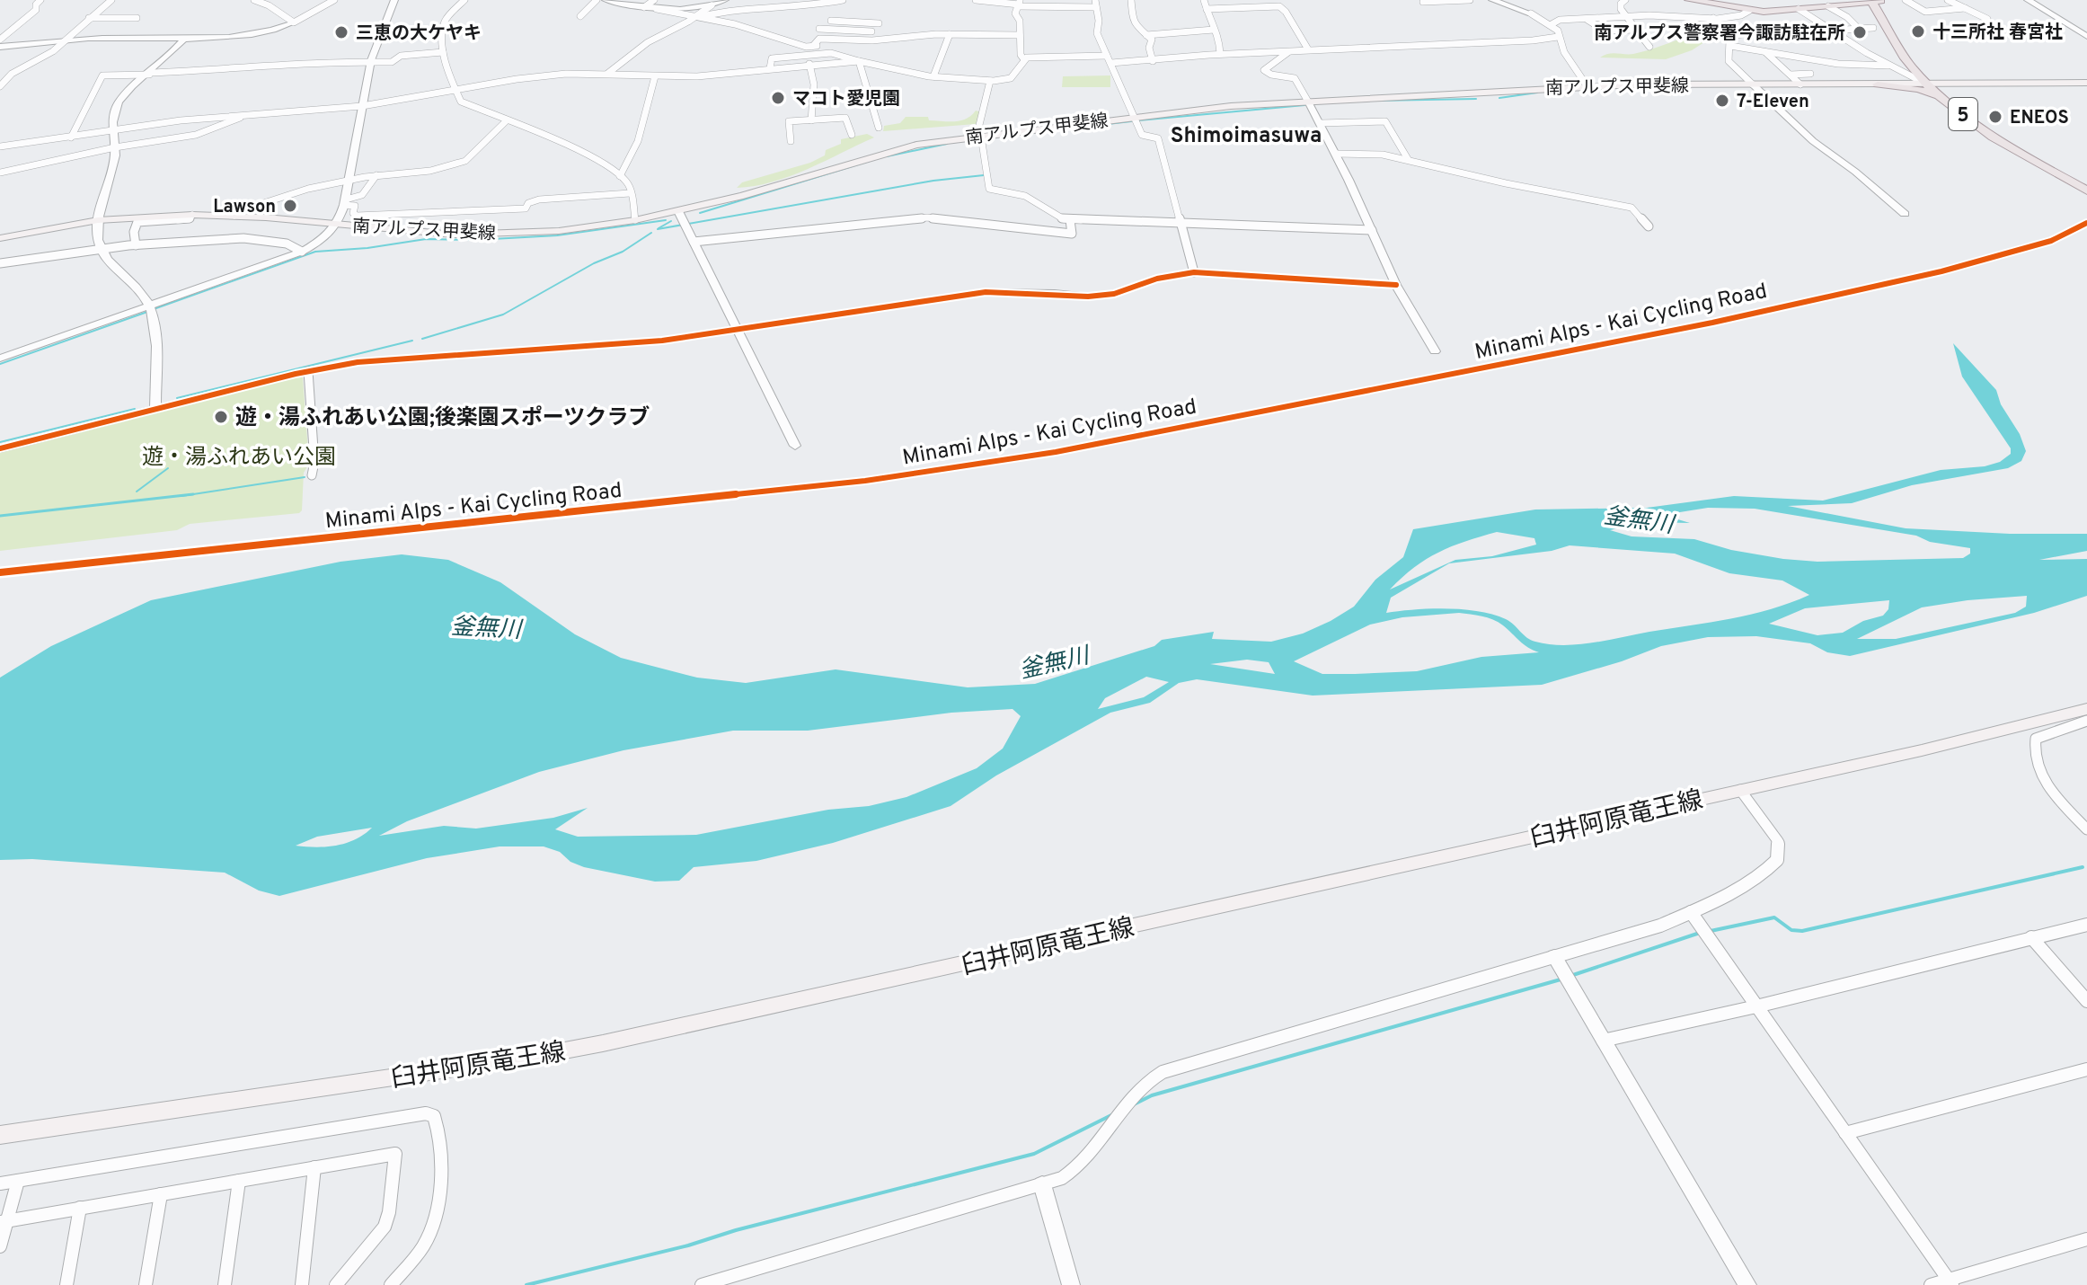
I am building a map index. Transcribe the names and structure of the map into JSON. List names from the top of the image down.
{
  "streets": {
    "main road": ["南アルプス甲斐線", "5", "臼井阿原竜王線"],
    "cycle path": ["Minami Alps - Kai Cycling Road"]
  },
  "crossings": [
    ["南アルプス甲斐線", "5"]
  ],
  "districts": ["Shimoimasuwa"],
  "water": ["釜無川"],
  "parks": ["遊・湯ふれあい公園"],
  "places": [
    "十三所社 春宮社",
    "三恵の大ケヤキ",
    "南アルプス警察署今諏訪駐在所",
    "マコト愛児園",
    "7-Eleven",
    "ENEOS",
    "Lawson",
    "遊・湯ふれあい公園;後楽園スポーツクラブ"
  ]
}
